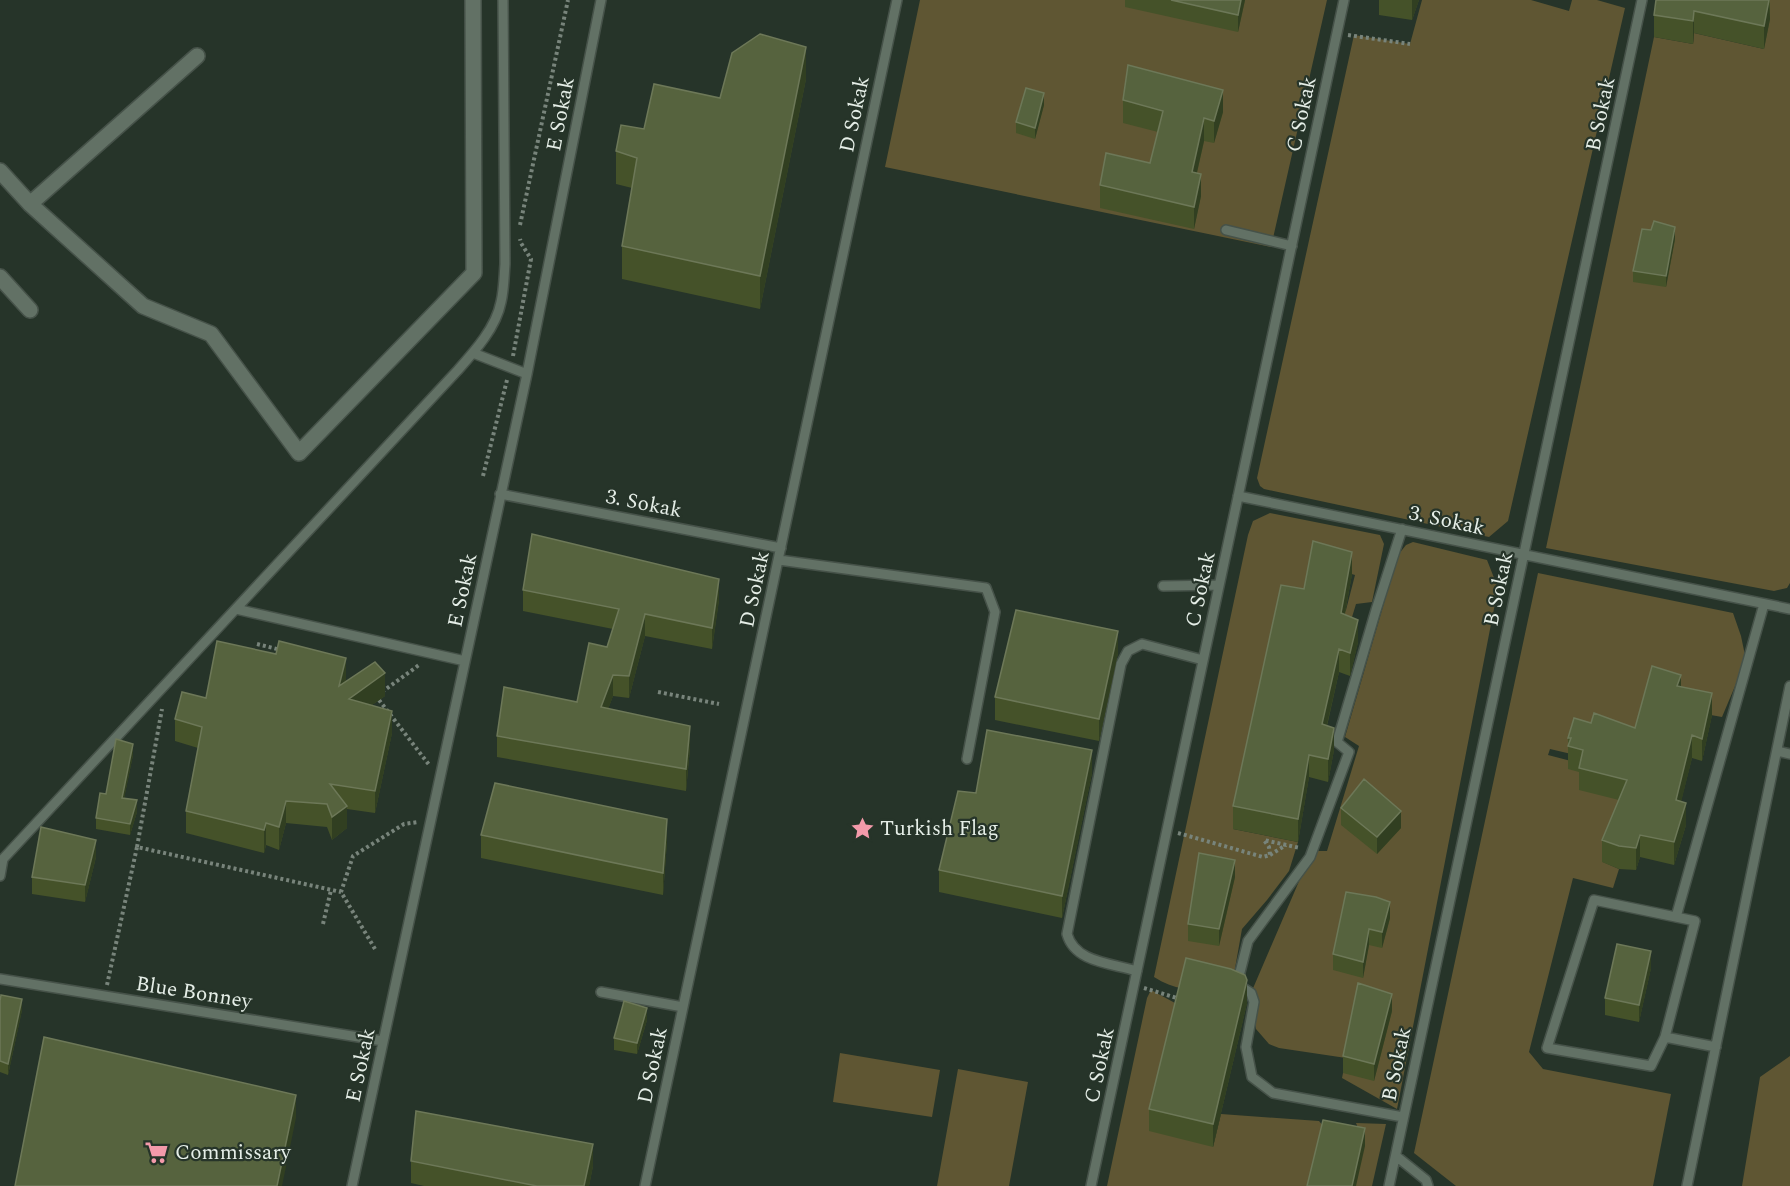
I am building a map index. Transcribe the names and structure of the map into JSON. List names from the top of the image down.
{
  "streets": {
    "lane": [
      "E Sokak",
      "D Sokak",
      "C Sokak",
      "B Sokak",
      "3. Sokak",
      "Blue Bonney"
    ]
  },
  "crossings": [
    ["E Sokak", "3. Sokak"],
    ["E Sokak", "Blue Bonney"],
    ["D Sokak", "3. Sokak"],
    ["C Sokak", "3. Sokak"],
    ["B Sokak", "3. Sokak"]
  ],
  "places": {
    "place": ["Turkish Flag"],
    "supermarket": ["Commissary"]
  }
}
